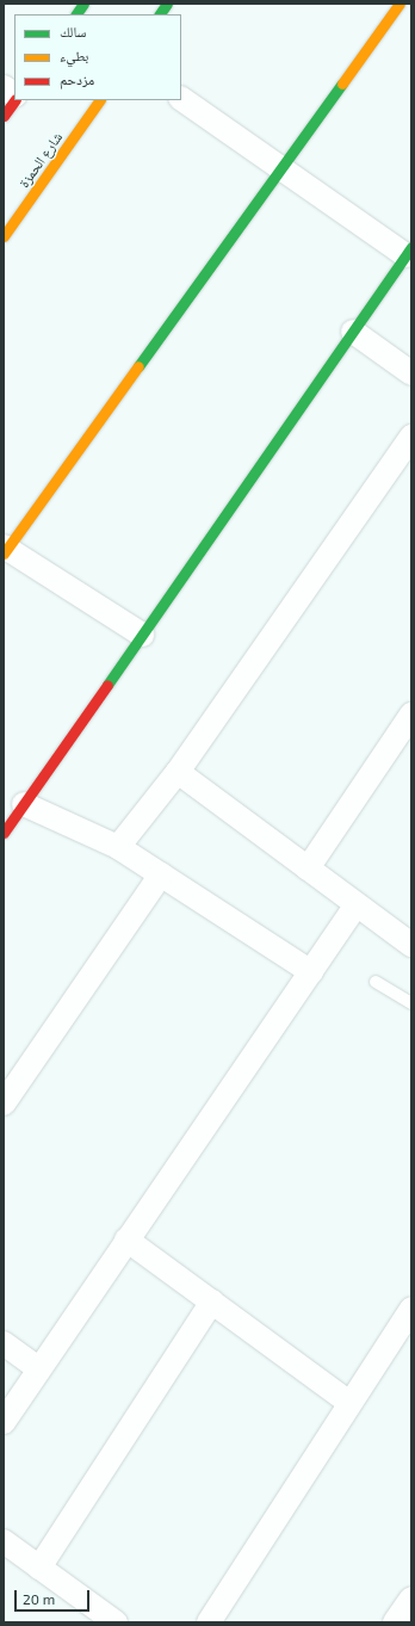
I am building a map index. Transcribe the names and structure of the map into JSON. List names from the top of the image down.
{
  "streets": {
    "street": ["شارع الحمزة"]
  },
  "legend": ["سالك", "بطيء", "مزدحم"],
  "scale_bar": "20 m"
}
